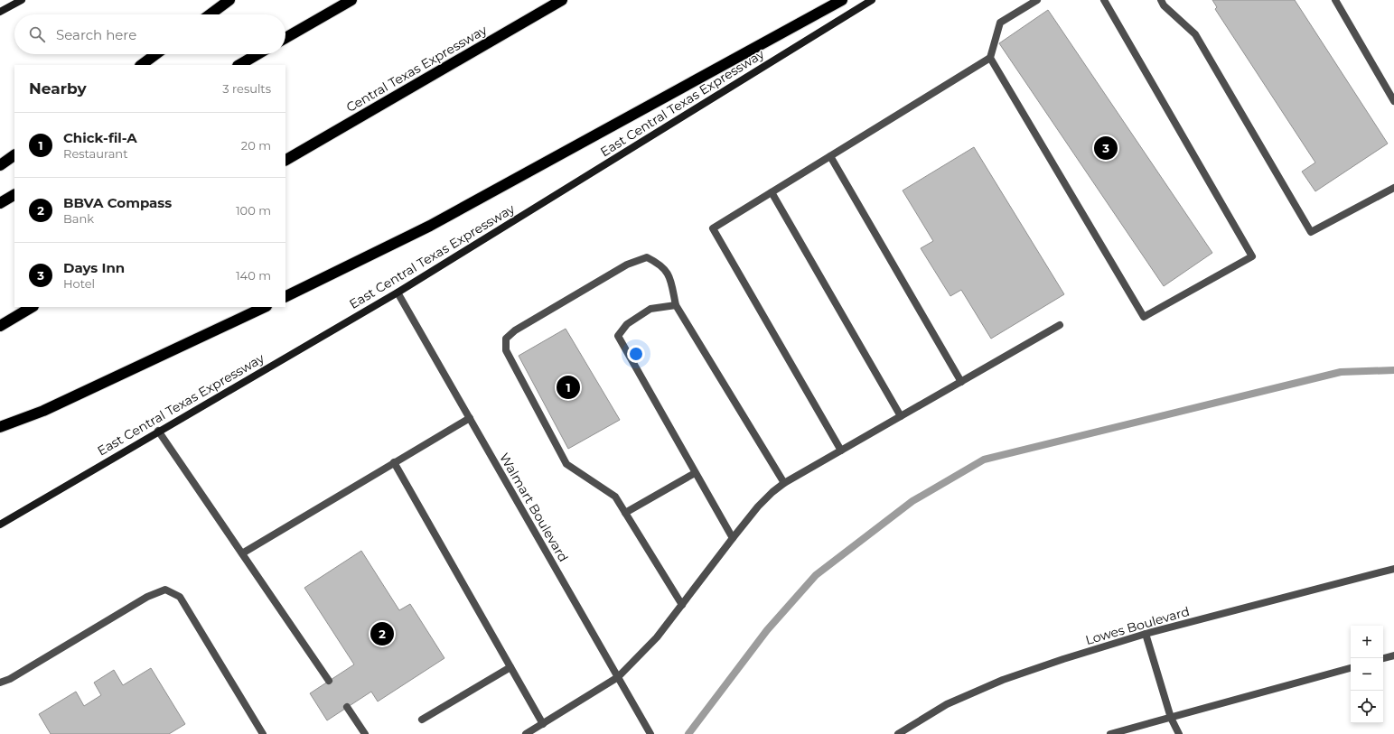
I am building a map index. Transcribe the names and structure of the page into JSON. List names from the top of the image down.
{
  "streets": {
    "highway": ["Central Texas Expressway"],
    "main road": ["East Central Texas Expressway"],
    "street": ["Walmart Boulevard", "Lowes Boulevard"]
  },
  "crossings": [
    ["East Central Texas Expressway", "Walmart Boulevard"]
  ],
  "page": {
    "search": "Search here",
    "heading": ["Nearby", "3 results"],
    "list": [
      {
        "mark": "1",
        "name": "Chick-fil-A",
        "note": "Restaurant",
        "value": "20 m"
      },
      {
        "mark": "2",
        "name": "BBVA Compass",
        "note": "Bank",
        "value": "100 m"
      },
      {
        "mark": "3",
        "name": "Days Inn",
        "note": "Hotel",
        "value": "140 m"
      }
    ],
    "pins": ["3", "1", "2"],
    "map_buttons": ["+", "−"]
  }
}
